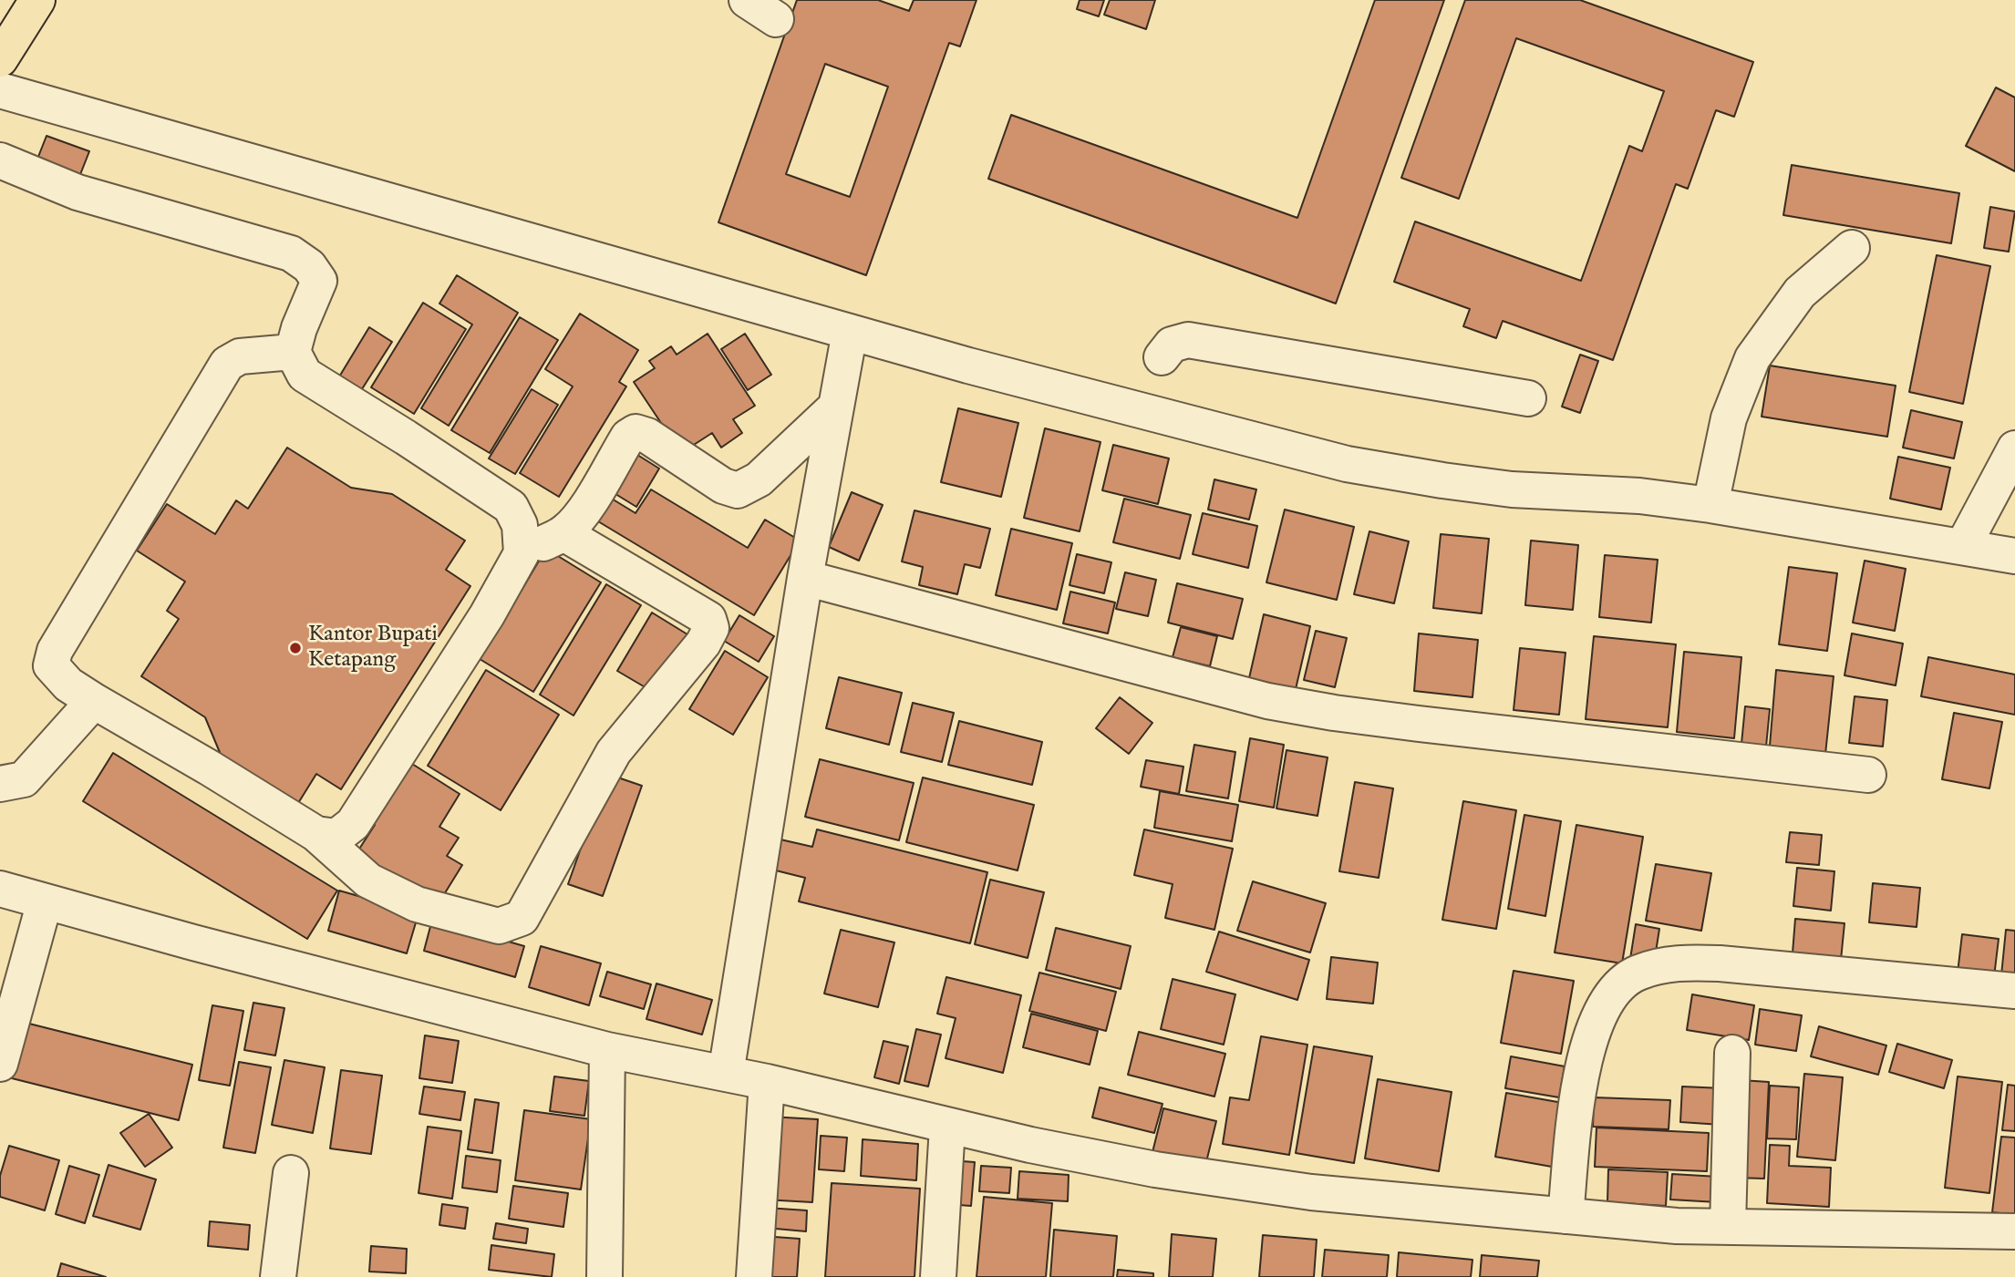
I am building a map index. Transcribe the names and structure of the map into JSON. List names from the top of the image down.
{
  "places": ["Kantor Bupati Ketapang"]
}
